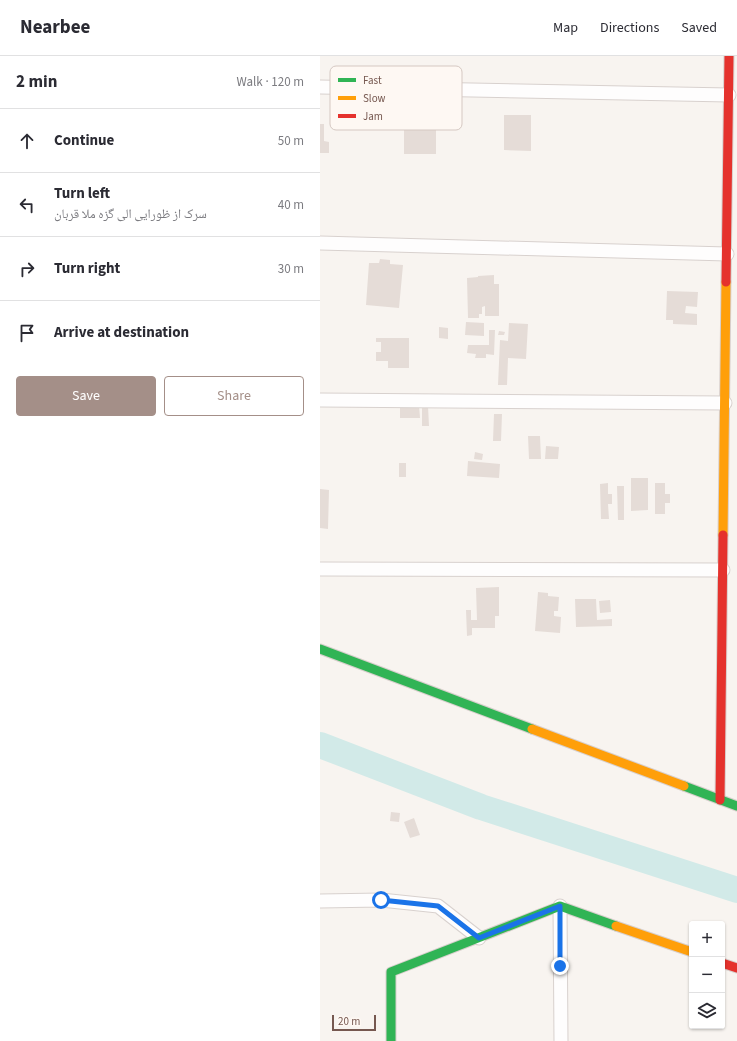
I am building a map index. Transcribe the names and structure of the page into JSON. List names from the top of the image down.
{
  "legend": ["Fast", "Slow", "Jam"],
  "scale_bar": "20 m",
  "page": {
    "header": "Nearbee",
    "nav": ["Map", "Directions", "Saved"],
    "heading": ["2 min", "Walk · 120 m"],
    "list": [
      ["Continue", "50 m"],
      ["Turn left", "سرک از ظورایی الی گزه ملا قربان", "40 m"],
      ["Turn right", "30 m"],
      "Arrive at destination"
    ],
    "buttons": ["Save", "Share"],
    "map_buttons": ["+", "−"],
    "scale": "20 m"
  }
}
